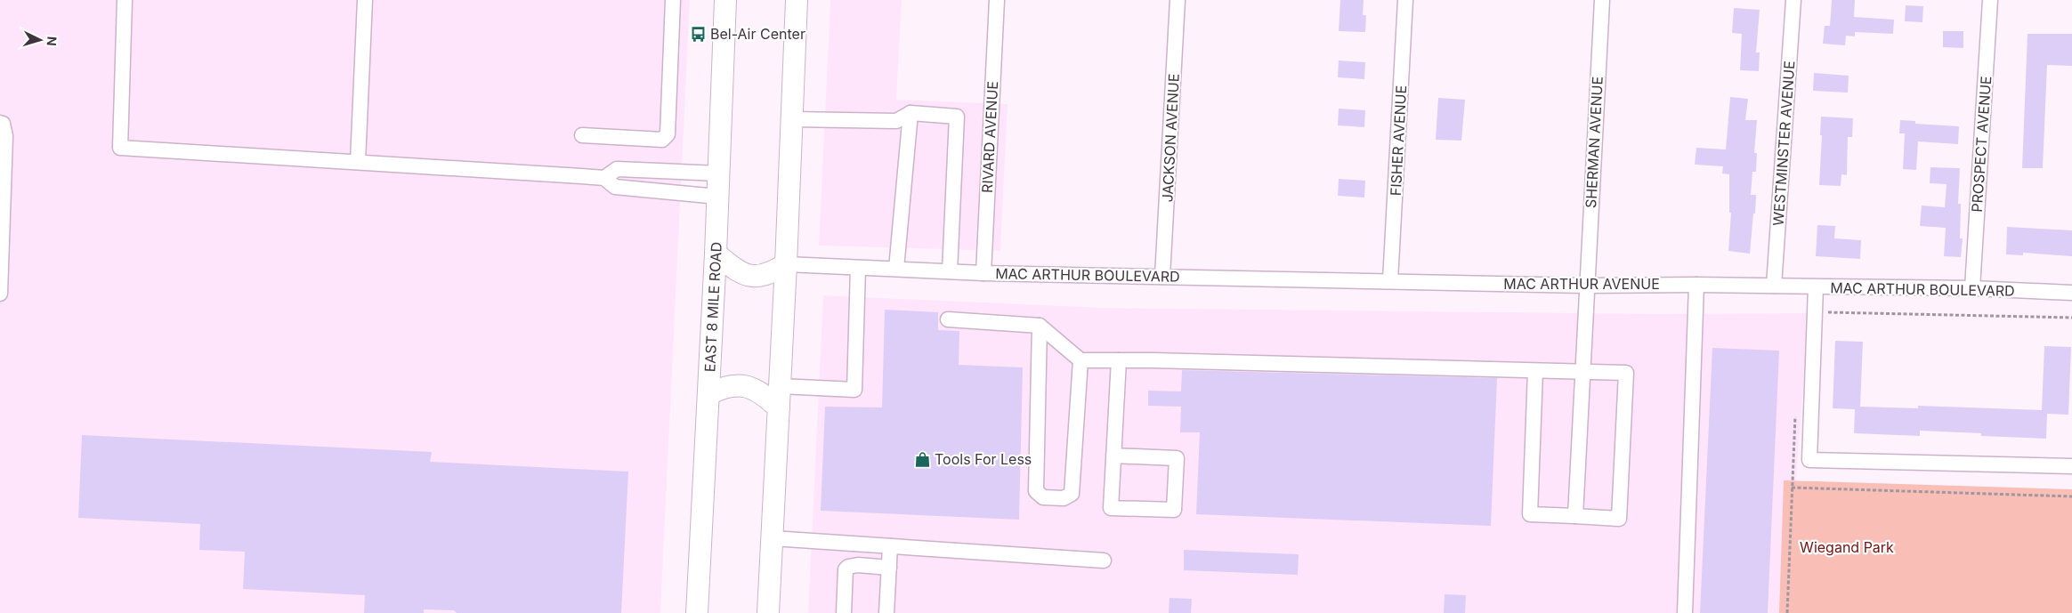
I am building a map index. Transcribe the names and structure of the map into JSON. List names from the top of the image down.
{
  "streets": {
    "highway": ["EAST 8 MILE ROAD"],
    "street": [
      "RIVARD AVENUE",
      "JACKSON AVENUE",
      "FISHER AVENUE",
      "SHERMAN AVENUE",
      "WESTMINSTER AVENUE",
      "PROSPECT AVENUE",
      "MAC ARTHUR BOULEVARD",
      "MAC ARTHUR AVENUE"
    ]
  },
  "crossings": [
    ["RIVARD AVENUE", "MAC ARTHUR BOULEVARD"],
    ["JACKSON AVENUE", "MAC ARTHUR BOULEVARD"],
    ["FISHER AVENUE", "MAC ARTHUR BOULEVARD"],
    ["FISHER AVENUE", "MAC ARTHUR AVENUE"],
    ["SHERMAN AVENUE", "MAC ARTHUR AVENUE"],
    ["WESTMINSTER AVENUE", "MAC ARTHUR BOULEVARD"],
    ["WESTMINSTER AVENUE", "MAC ARTHUR AVENUE"],
    ["PROSPECT AVENUE", "MAC ARTHUR BOULEVARD"],
    ["MAC ARTHUR BOULEVARD", "MAC ARTHUR AVENUE"]
  ],
  "parks": ["Wiegand Park"],
  "places": {
    "bus stop": ["Bel-Air Center"],
    "shop": ["Tools For Less"]
  },
  "north": "right"
}
